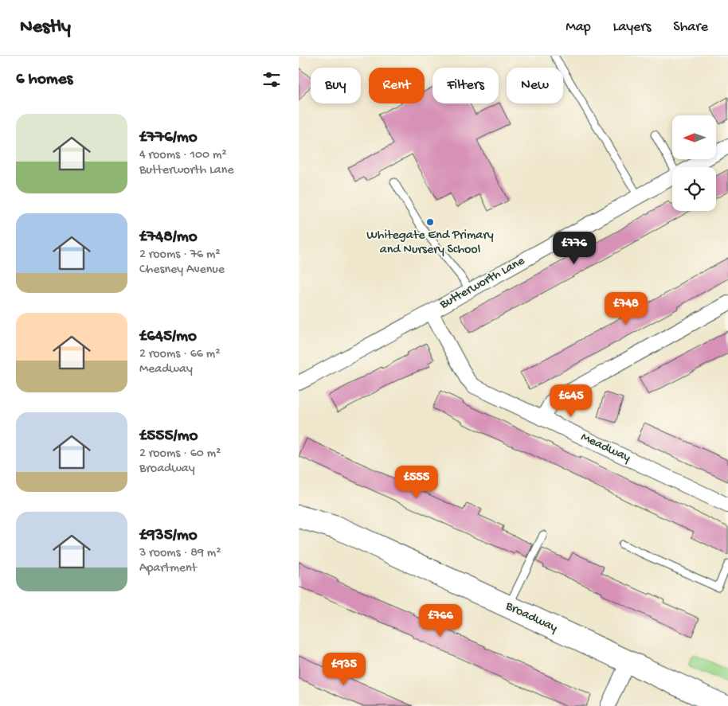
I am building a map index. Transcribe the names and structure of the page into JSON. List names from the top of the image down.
{
  "streets": {
    "highway": ["Broadway"],
    "street": ["Butterworth Lane", "Meadway"]
  },
  "crossings": [
    ["Butterworth Lane", "Meadway"]
  ],
  "places": ["Whitegate End Primary and Nursery School"],
  "north": "left",
  "page": {
    "header": "Nestly",
    "nav": ["Map", "Layers", "Share"],
    "heading": "6 homes",
    "chip": [
      "Buy",
      "Rent",
      "Filters",
      "New"
    ],
    "list": [
      {
        "name": "£776/mo",
        "note": "4 rooms · 100 m² · Butterworth Lane"
      },
      {
        "name": "£748/mo",
        "note": "2 rooms · 76 m² · Chesney Avenue"
      },
      {
        "name": "£645/mo",
        "note": "2 rooms · 66 m² · Meadway"
      },
      {
        "name": "£555/mo",
        "note": "2 rooms · 60 m² · Broadway"
      },
      {
        "name": "£935/mo",
        "note": "3 rooms · 89 m² · Apartment"
      }
    ],
    "price": [
      "£776",
      "£748",
      "£645",
      "£555",
      "£766",
      "£935"
    ]
  }
}
